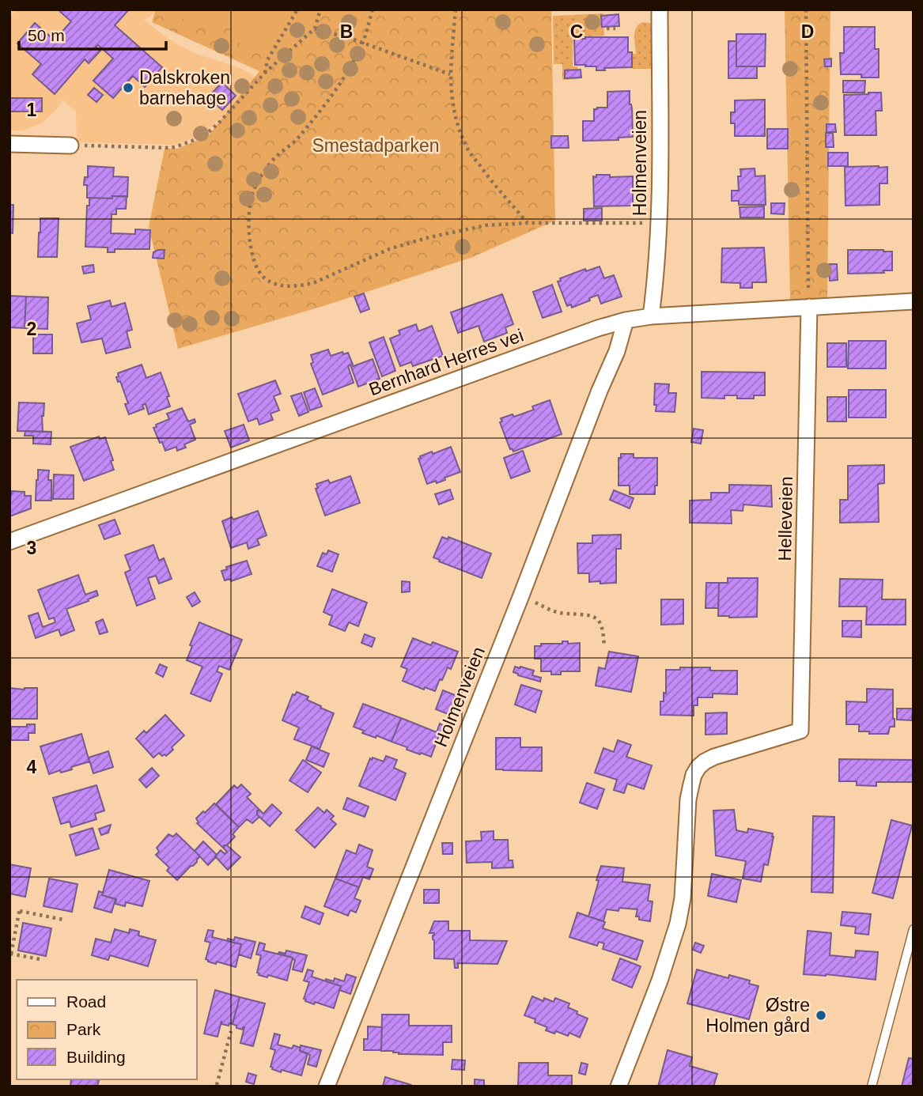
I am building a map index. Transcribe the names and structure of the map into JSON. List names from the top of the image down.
{
  "streets": {
    "street": ["Holmenveien", "Bernhard Herres vei", "Helleveien"]
  },
  "crossings": [
    ["Holmenveien", "Bernhard Herres vei"],
    ["Bernhard Herres vei", "Helleveien"]
  ],
  "parks": ["Smestadparken"],
  "places": ["Dalskroken barnehage", "Østre Holmen gård"],
  "legend": ["Road", "Park", "Building"],
  "scale_bar": "50 m",
  "grid": {
    "columns": ["B", "C", "D"],
    "rows": [
      "1",
      "2",
      "3",
      "4"
    ]
  }
}
